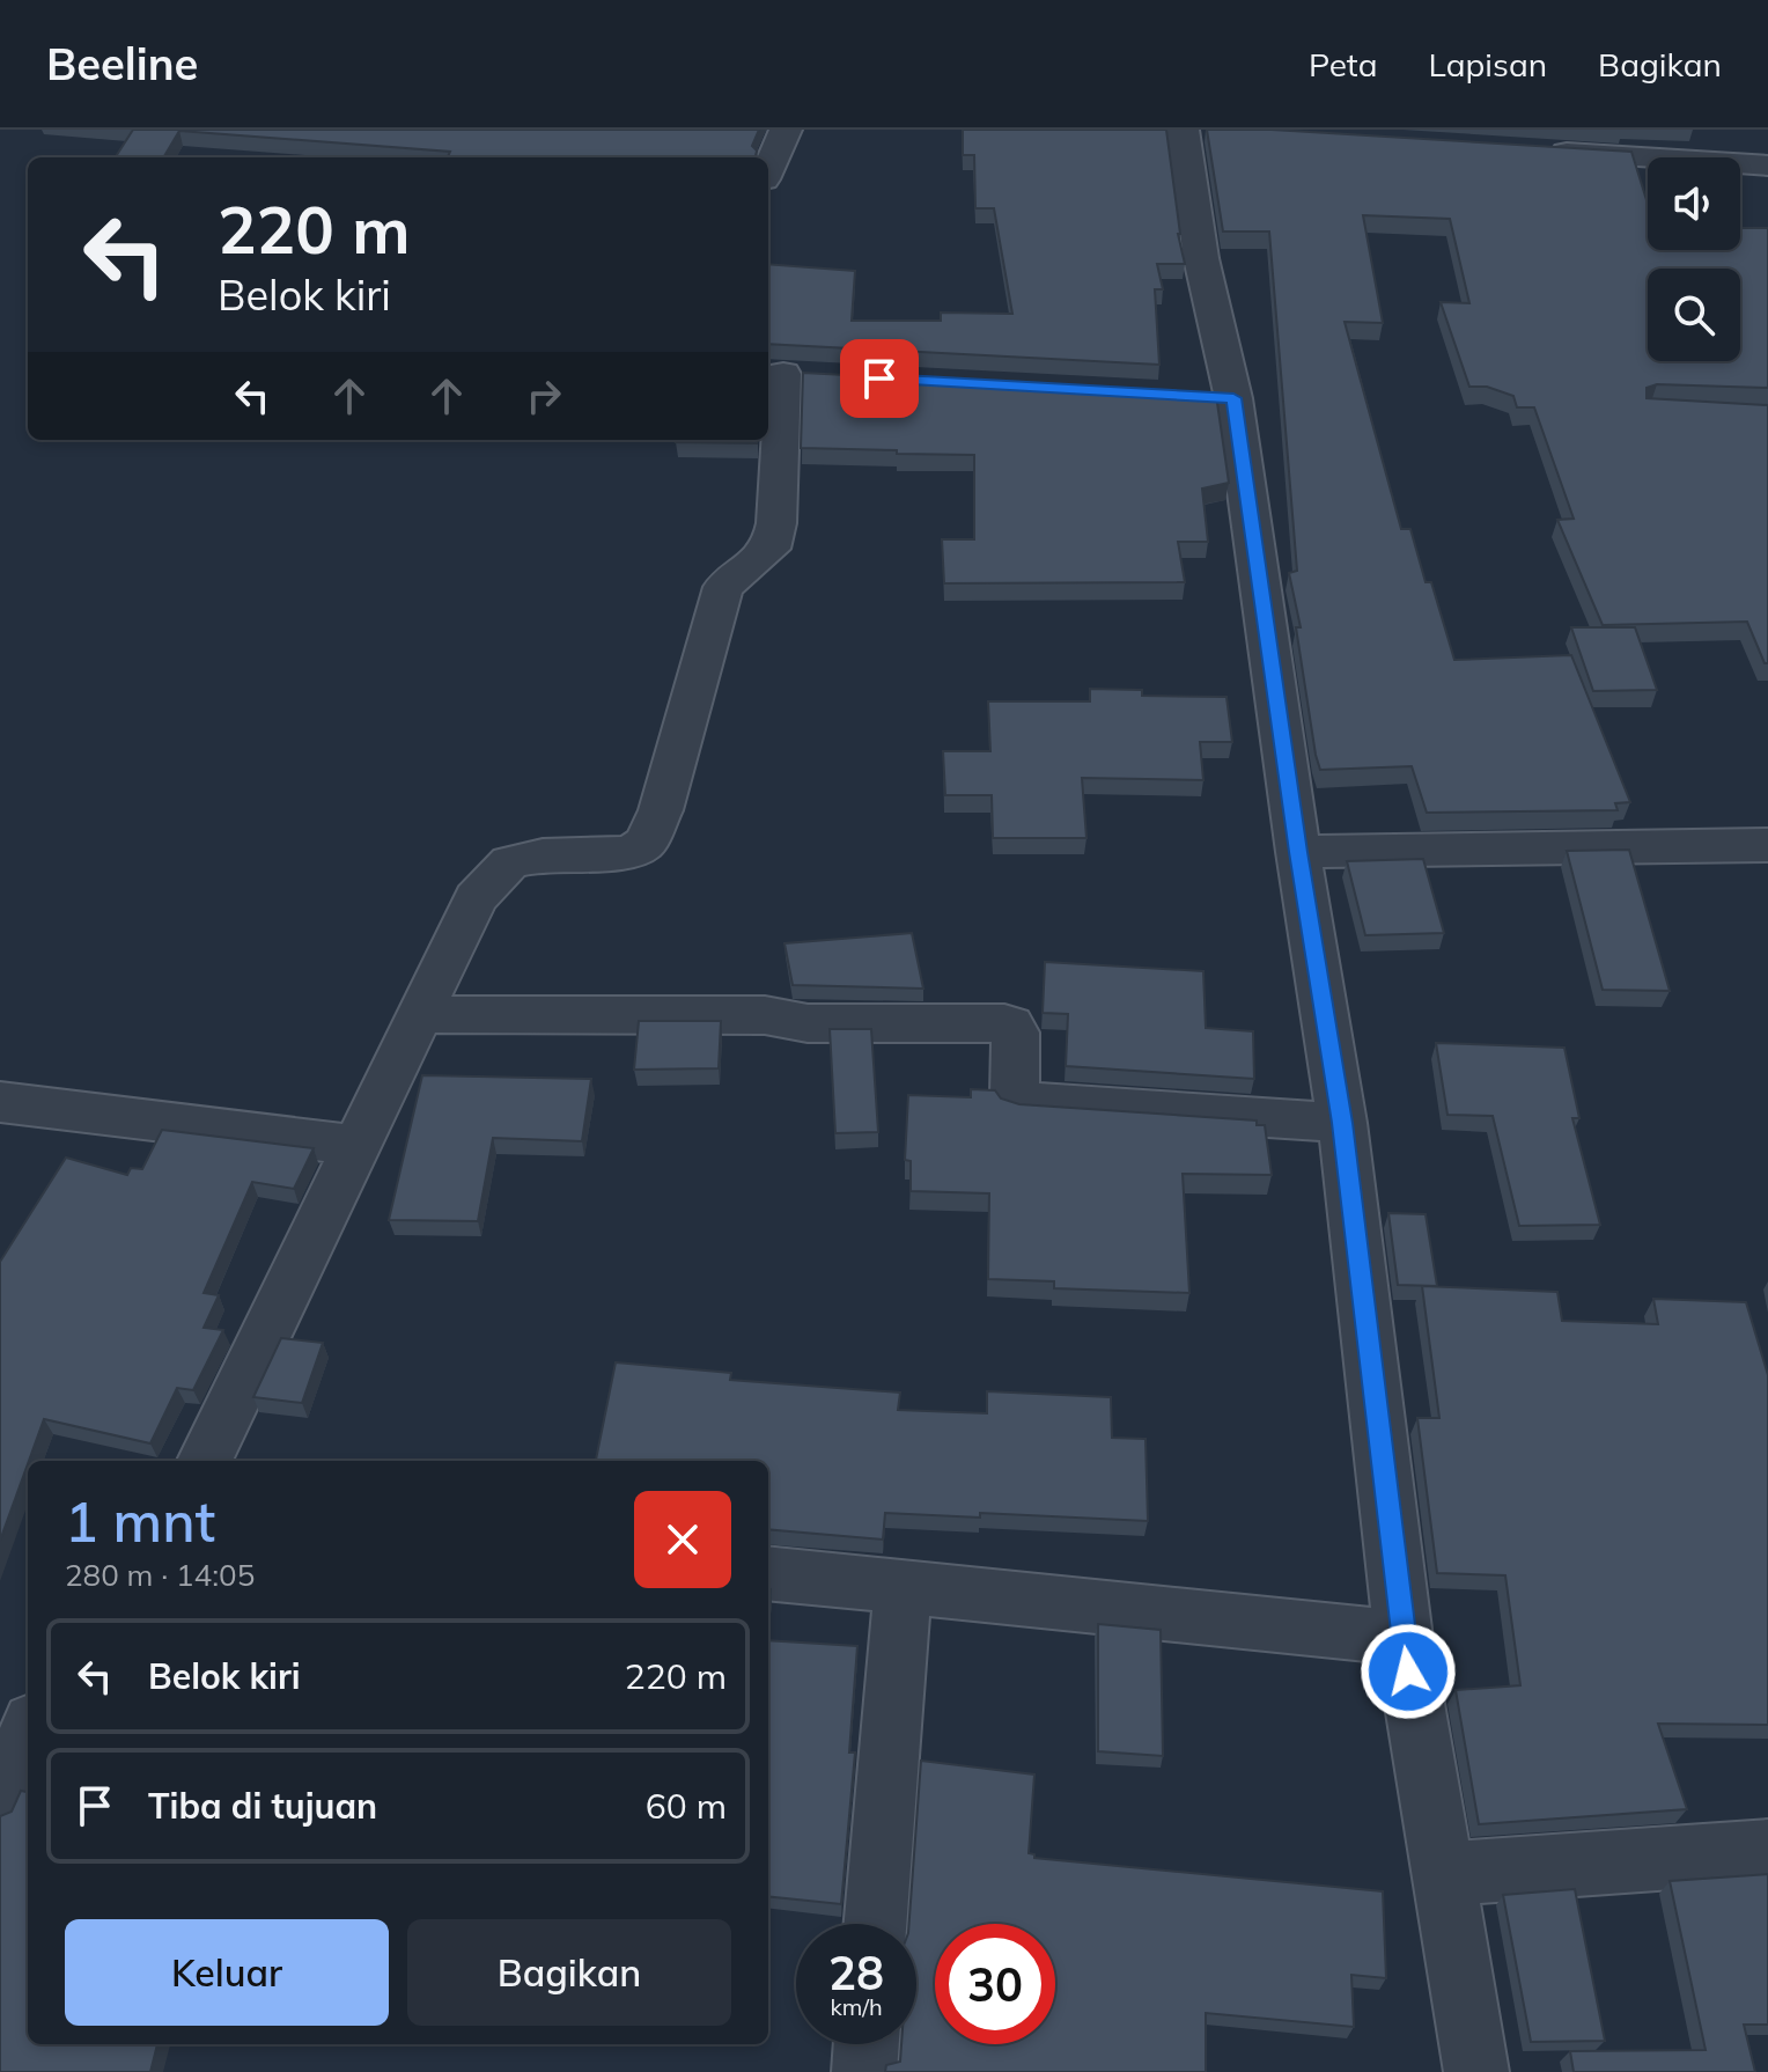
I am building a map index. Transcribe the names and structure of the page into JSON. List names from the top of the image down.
{
  "page": {
    "header": "Beeline",
    "nav": ["Peta", "Lapisan", "Bagikan"],
    "turn": ["220 m", "Belok kiri"],
    "heading": ["1 mnt", "280 m · 14:05"],
    "list": [
      {
        "name": "Belok kiri",
        "value": "220 m"
      },
      {
        "name": "Tiba di tujuan",
        "value": "60 m"
      }
    ],
    "buttons": ["Keluar", "Bagikan"],
    "speed": "28 km/h",
    "limit": "30"
  }
}
